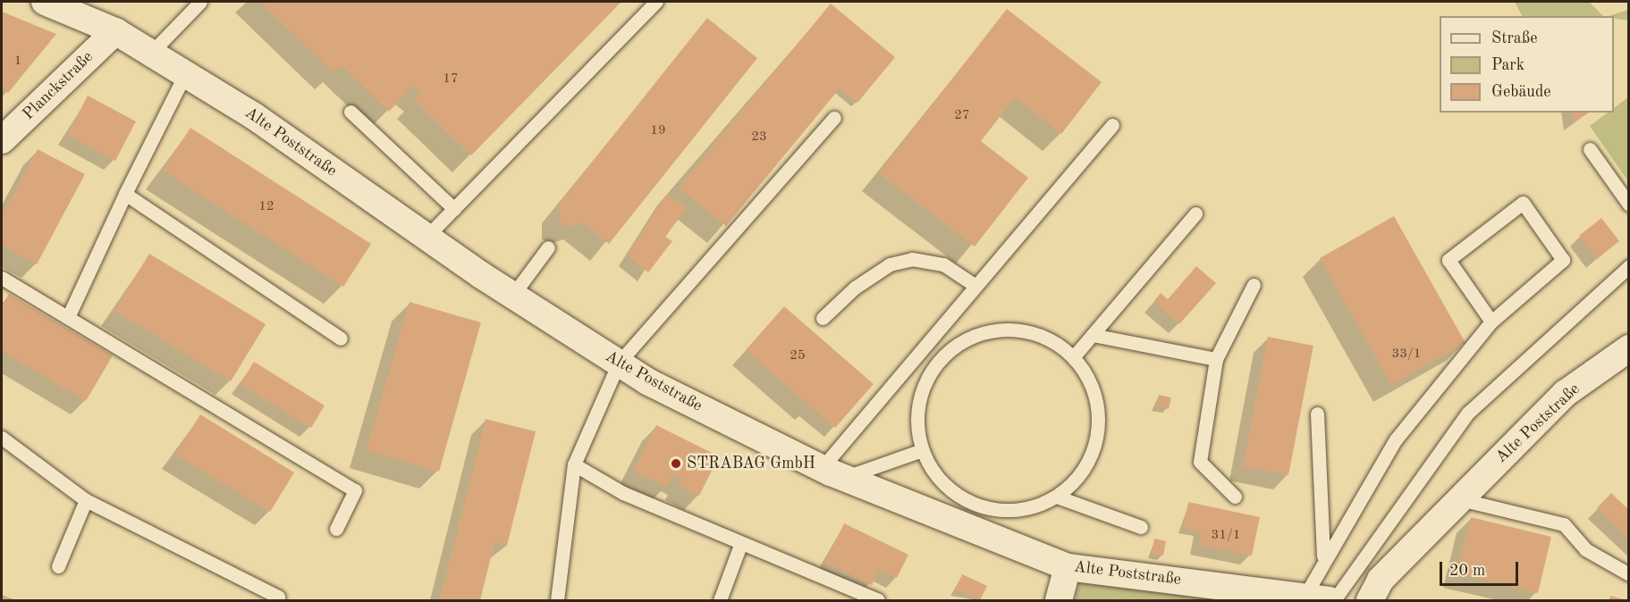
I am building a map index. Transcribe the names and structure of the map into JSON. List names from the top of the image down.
{
  "streets": {
    "street": ["Planckstraße", "Alte Poststraße"]
  },
  "crossings": [
    ["Planckstraße", "Alte Poststraße"]
  ],
  "places": ["STRABAG GmbH"],
  "house_numbers": [
    "1",
    "17",
    "27",
    "19",
    "23",
    "12",
    "33/1",
    "25",
    "31/1"
  ],
  "legend": ["Straße", "Park", "Gebäude"],
  "scale_bar": "20 m"
}
